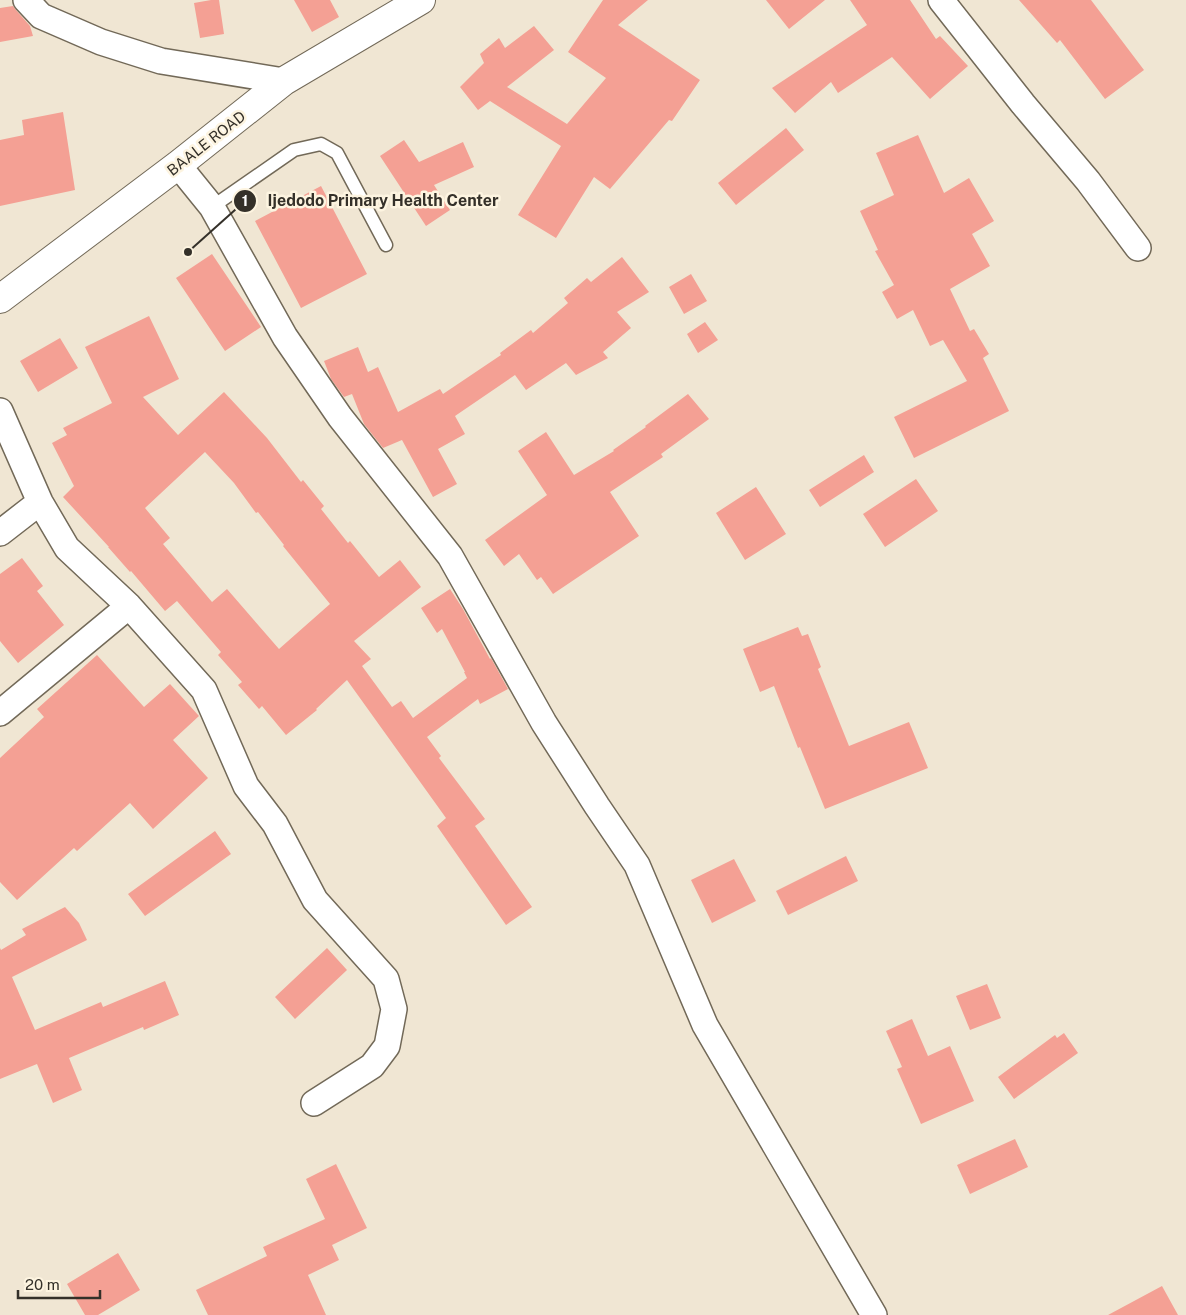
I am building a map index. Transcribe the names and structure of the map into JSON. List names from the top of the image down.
{
  "streets": {
    "street": ["BAALE ROAD"]
  },
  "places": ["Ijedodo Primary Health Center"],
  "scale_bar": "20 m"
}
